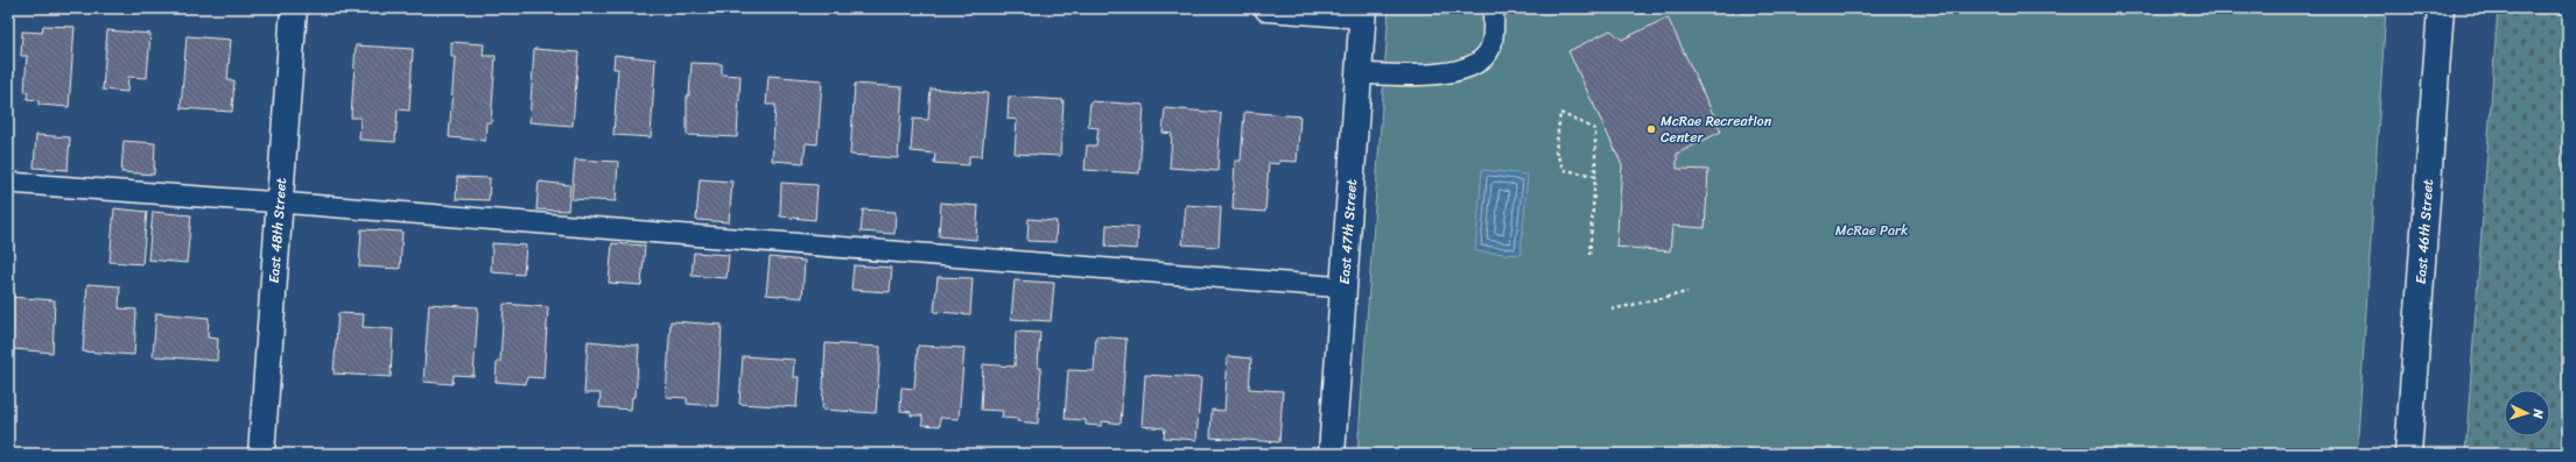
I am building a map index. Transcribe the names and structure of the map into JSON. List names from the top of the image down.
{
  "streets": {
    "street": ["East 48th Street", "East 47th Street", "East 46th Street"]
  },
  "parks": ["McRae Park"],
  "places": ["McRae Recreation Center"],
  "north": "right"
}
